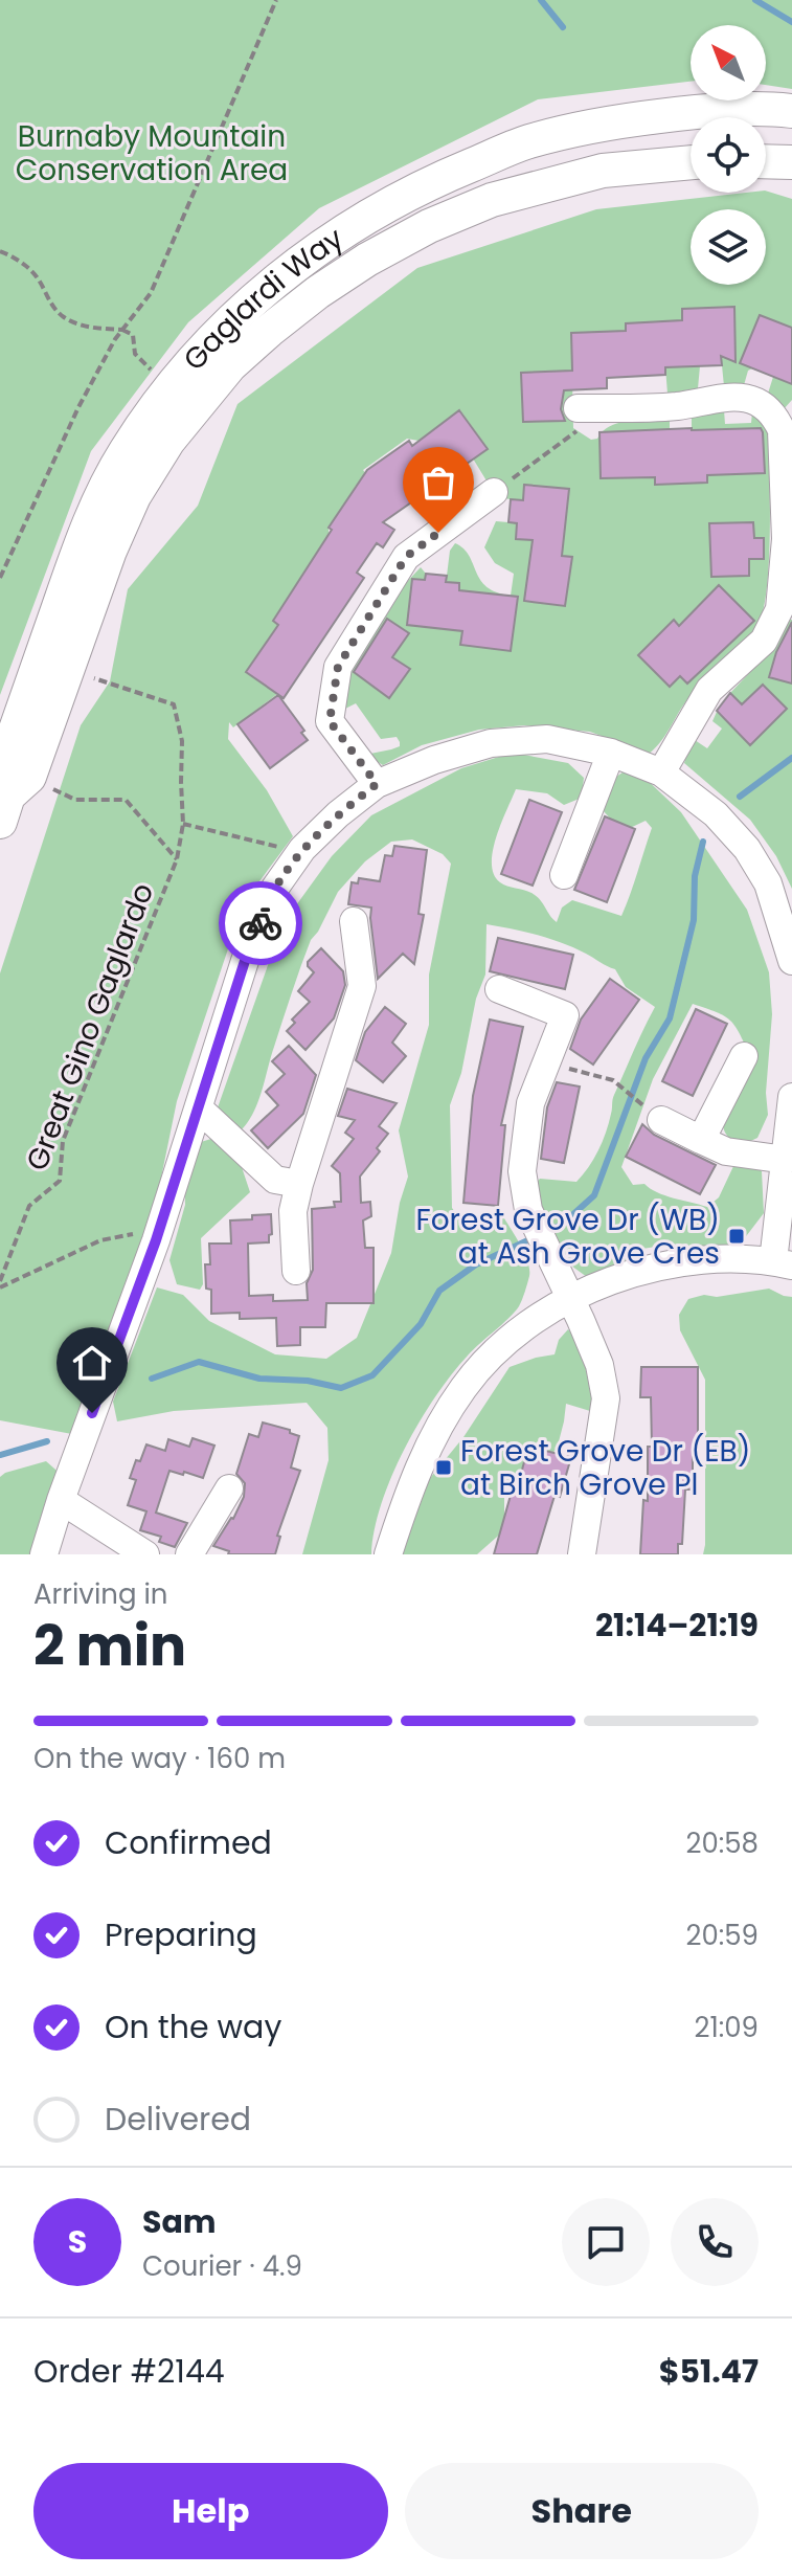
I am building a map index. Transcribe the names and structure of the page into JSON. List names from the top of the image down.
{
  "streets": {
    "main road": ["Gaglardi Way"],
    "path": ["Great Gino Gaglardo"]
  },
  "parks": ["Burnaby Mountain Conservation Area"],
  "places": {
    "transit": ["Forest Grove Dr (WB) at Ash Grove Cres", "Forest Grove Dr (EB) at Birch Grove Pl"]
  },
  "north": "top left",
  "page": {
    "heading": ["2 min", "Arriving in", "21:14–21:19"],
    "panel": [
      "Sam",
      "Courier · 4.9",
      "Order #2144",
      "$51.47"
    ],
    "bar": "On the way · 160 m",
    "list": [
      ["Confirmed", "20:58"],
      ["Preparing", "20:59"],
      ["On the way", "21:09"],
      "Delivered"
    ],
    "round": "S",
    "buttons": ["Help", "Share"]
  }
}
